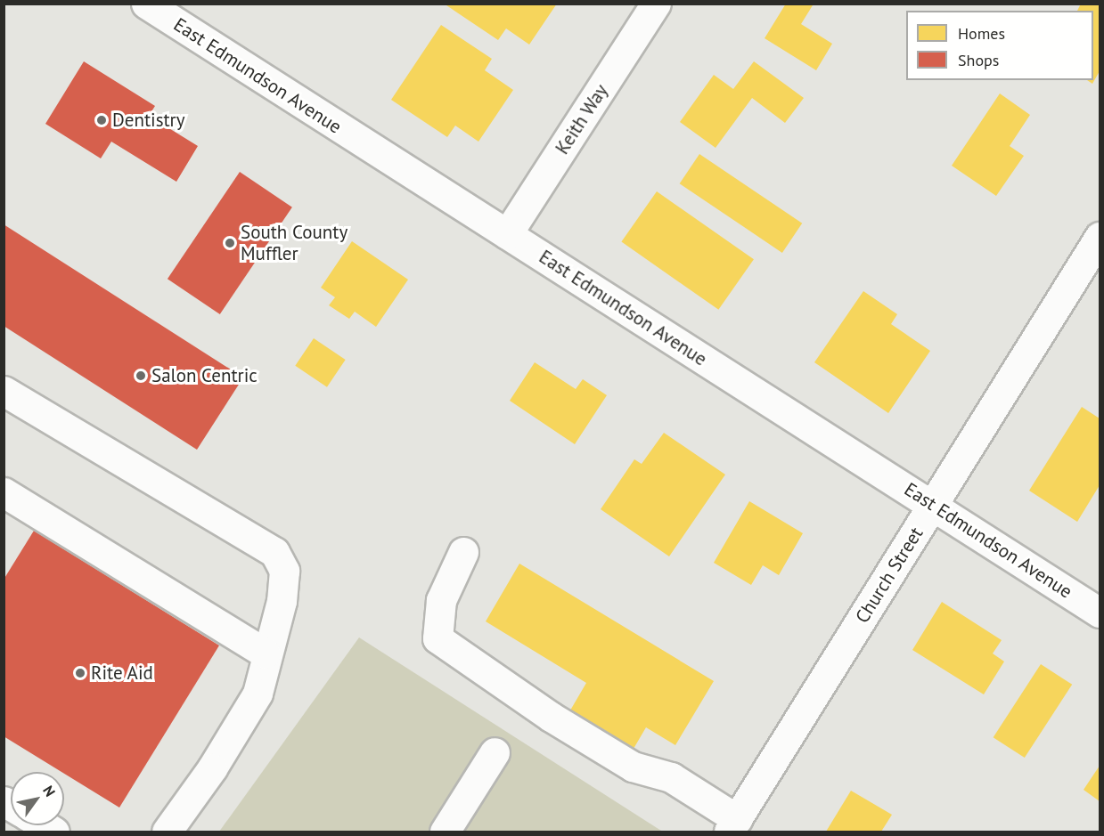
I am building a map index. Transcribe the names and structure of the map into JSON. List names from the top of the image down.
{
  "streets": {
    "street": ["East Edmundson Avenue", "Keith Way", "Church Street"]
  },
  "crossings": [
    ["East Edmundson Avenue", "Keith Way"],
    ["East Edmundson Avenue", "Church Street"]
  ],
  "places": [
    "Dentistry",
    "South County Muffler",
    "Salon Centric",
    "Rite Aid"
  ],
  "legend": ["Homes", "Shops"],
  "north": "top right"
}
